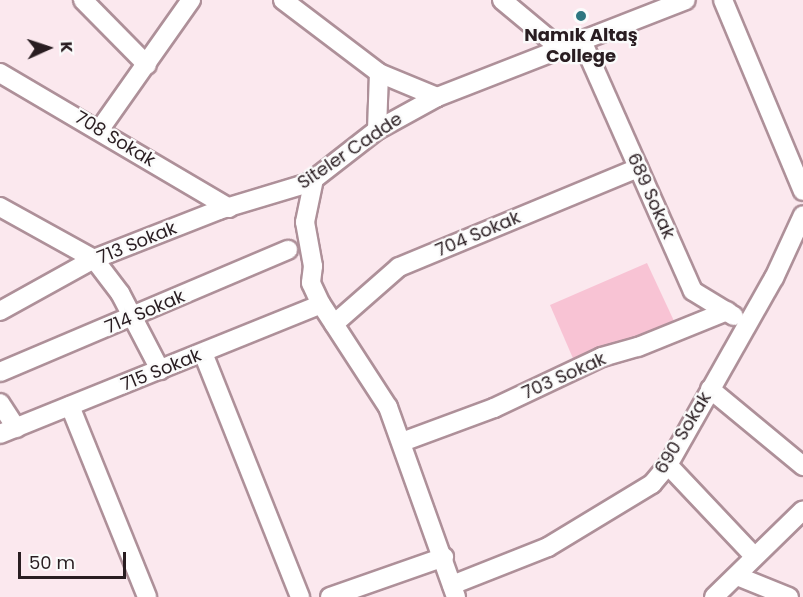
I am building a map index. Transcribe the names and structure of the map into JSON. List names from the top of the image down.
{
  "streets": {
    "street": [
      "708 Sokak",
      "Siteler Cadde",
      "689 Sokak",
      "704 Sokak",
      "713 Sokak",
      "714 Sokak",
      "715 Sokak",
      "703 Sokak",
      "690 Sokak"
    ]
  },
  "crossings": [
    ["708 Sokak", "713 Sokak"],
    ["Siteler Cadde", "689 Sokak"],
    ["Siteler Cadde", "713 Sokak"],
    ["689 Sokak", "704 Sokak"],
    ["689 Sokak", "703 Sokak"],
    ["689 Sokak", "690 Sokak"]
  ],
  "places": ["Namık Altaş College"],
  "scale_bar": "50 m",
  "north": "right"
}
